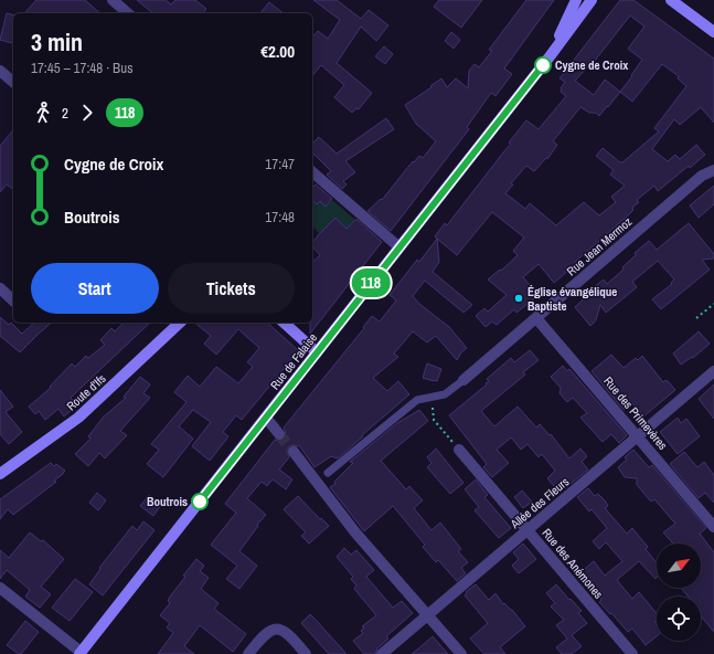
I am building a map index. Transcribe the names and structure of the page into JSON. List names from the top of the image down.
{
  "streets": {
    "main road": ["Rue de Falaise", "Route d'Ifs"],
    "street": [
      "Rue Jean Mermoz",
      "Rue des Primevères",
      "Allée des Fleurs",
      "Rue des Anémones"
    ]
  },
  "crossings": [
    ["Rue Jean Mermoz", "Rue des Primevères"],
    ["Rue des Primevères", "Allée des Fleurs"],
    ["Allée des Fleurs", "Rue des Anémones"]
  ],
  "places": ["Cygne de Croix", "Église évangélique Baptiste", "Boutrois"],
  "lines": ["bus line 118"],
  "north": "top right",
  "page": {
    "on_map": "118",
    "heading": ["3 min", "17:45 – 17:48 · Bus", "€2.00"],
    "legs": ["2", "118"],
    "list": [
      {
        "name": "Cygne de Croix",
        "value": "17:47"
      },
      {
        "name": "Boutrois",
        "value": "17:48"
      }
    ],
    "buttons": ["Start", "Tickets"]
  }
}
